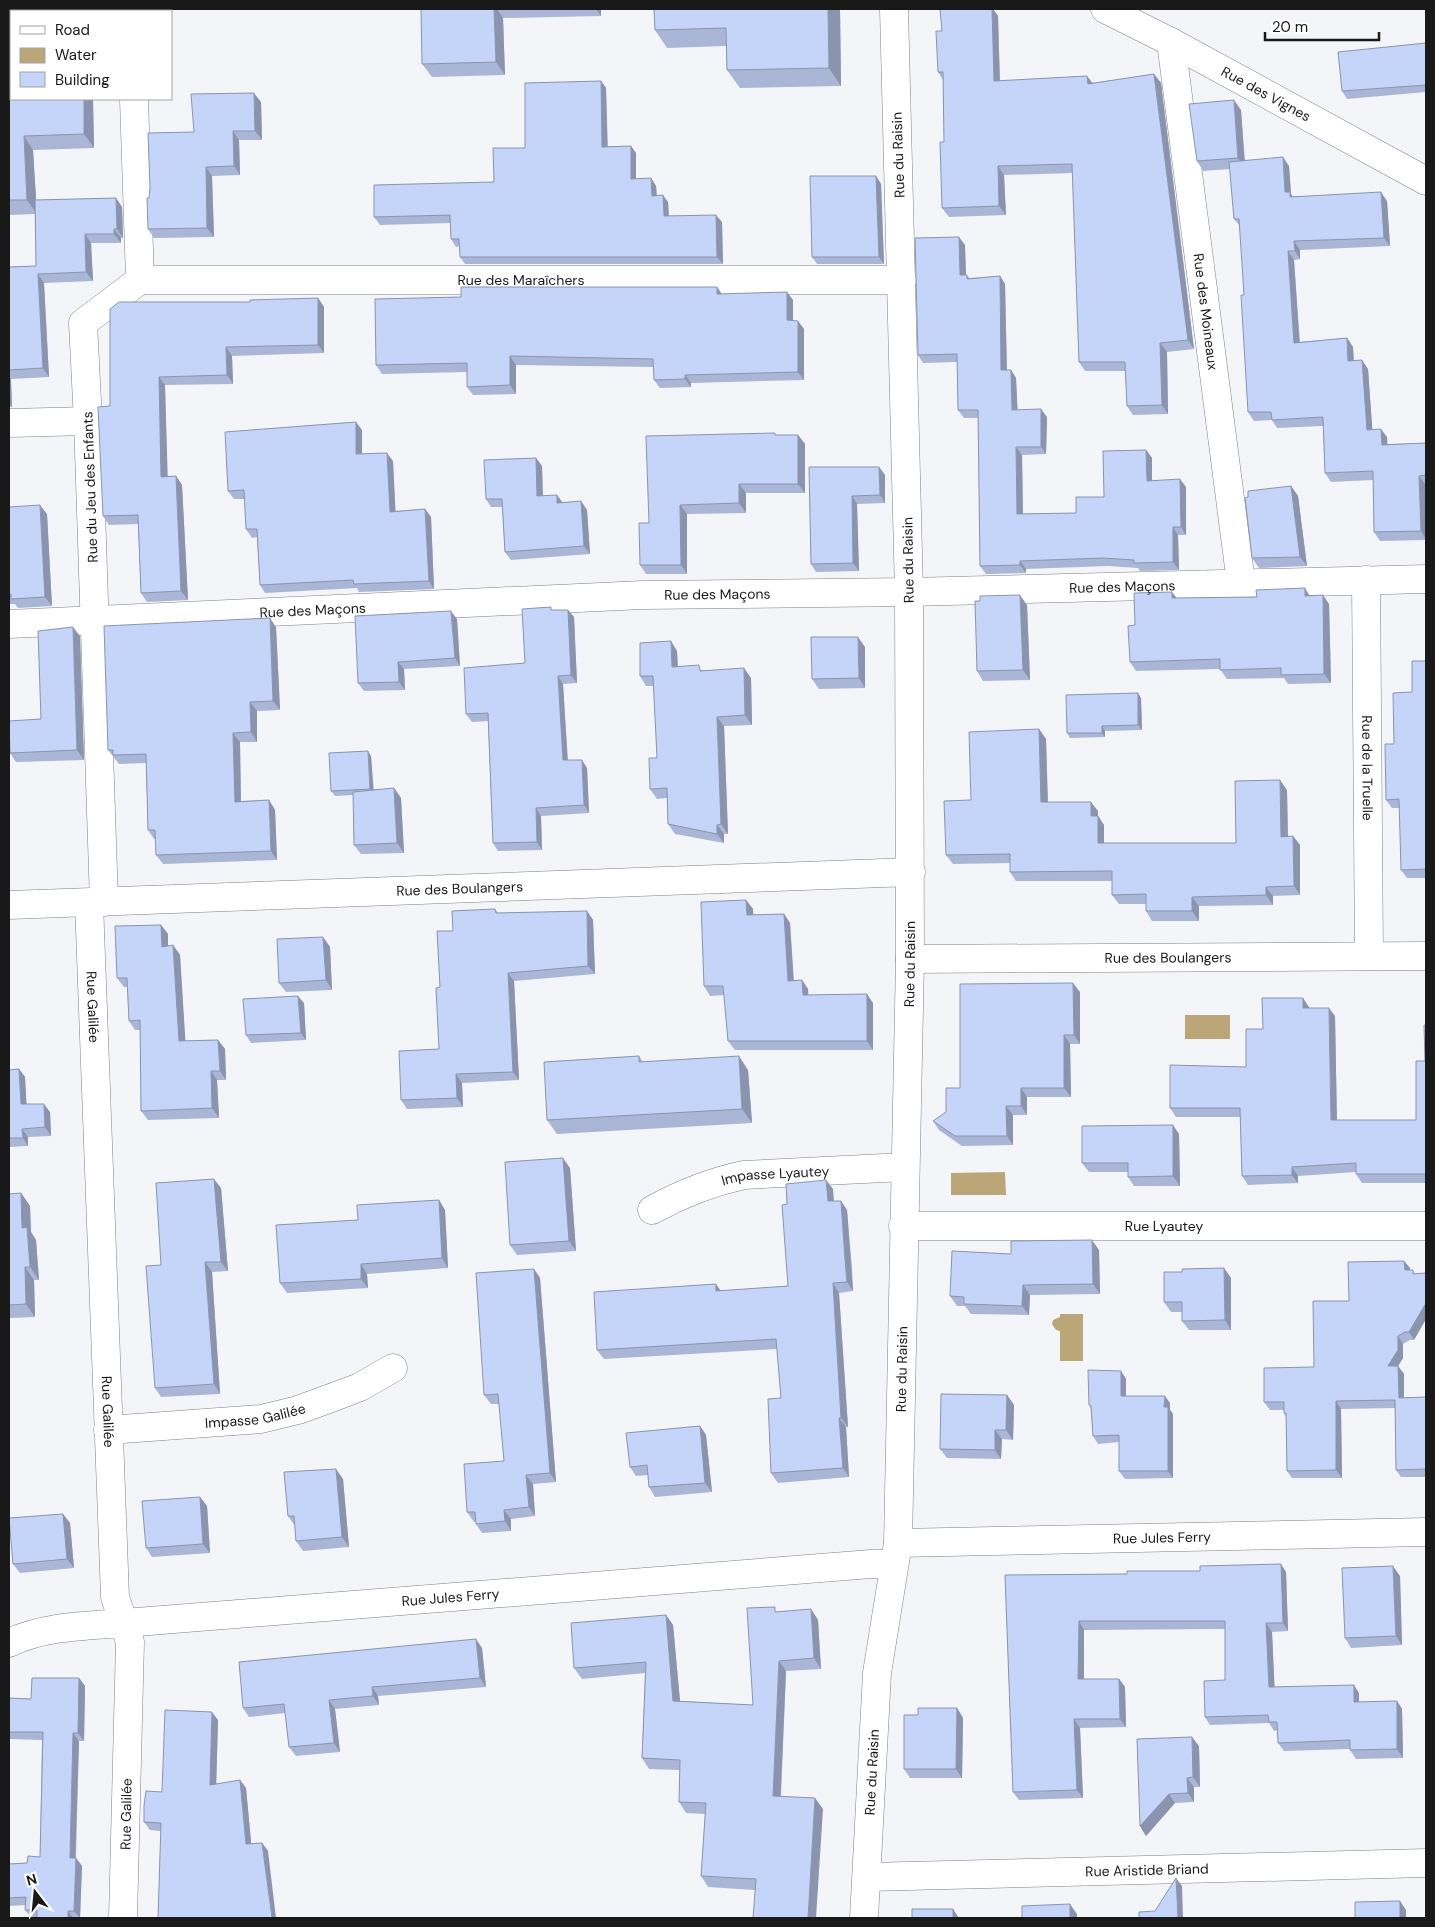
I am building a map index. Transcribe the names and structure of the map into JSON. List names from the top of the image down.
{
  "streets": {
    "street": [
      "Rue des Vignes",
      "Rue du Raisin",
      "Rue des Maraîchers",
      "Rue des Moineaux",
      "Rue du Jeu des Enfants",
      "Rue des Maçons",
      "Rue de la Truelle",
      "Rue des Boulangers",
      "Rue Galilée",
      "Impasse Lyautey",
      "Rue Lyautey",
      "Impasse Galilée",
      "Rue Jules Ferry",
      "Rue Aristide Briand"
    ]
  },
  "crossings": [
    ["Rue des Vignes", "Rue des Moineaux"],
    ["Rue du Raisin", "Rue des Maraîchers"],
    ["Rue du Raisin", "Rue des Maçons"],
    ["Rue du Raisin", "Rue des Boulangers"],
    ["Rue du Raisin", "Impasse Lyautey"],
    ["Rue du Raisin", "Rue Lyautey"],
    ["Rue du Raisin", "Rue Jules Ferry"],
    ["Rue du Raisin", "Rue Aristide Briand"],
    ["Rue des Maraîchers", "Rue du Jeu des Enfants"],
    ["Rue des Moineaux", "Rue des Maçons"],
    ["Rue du Jeu des Enfants", "Rue des Maçons"],
    ["Rue du Jeu des Enfants", "Rue des Boulangers"],
    ["Rue du Jeu des Enfants", "Rue Galilée"],
    ["Rue des Maçons", "Rue de la Truelle"],
    ["Rue de la Truelle", "Rue des Boulangers"],
    ["Rue des Boulangers", "Rue Galilée"],
    ["Rue Galilée", "Impasse Galilée"],
    ["Rue Galilée", "Rue Jules Ferry"]
  ],
  "legend": ["Road", "Water", "Building"],
  "scale_bar": "20 m",
  "north": "top"
}
